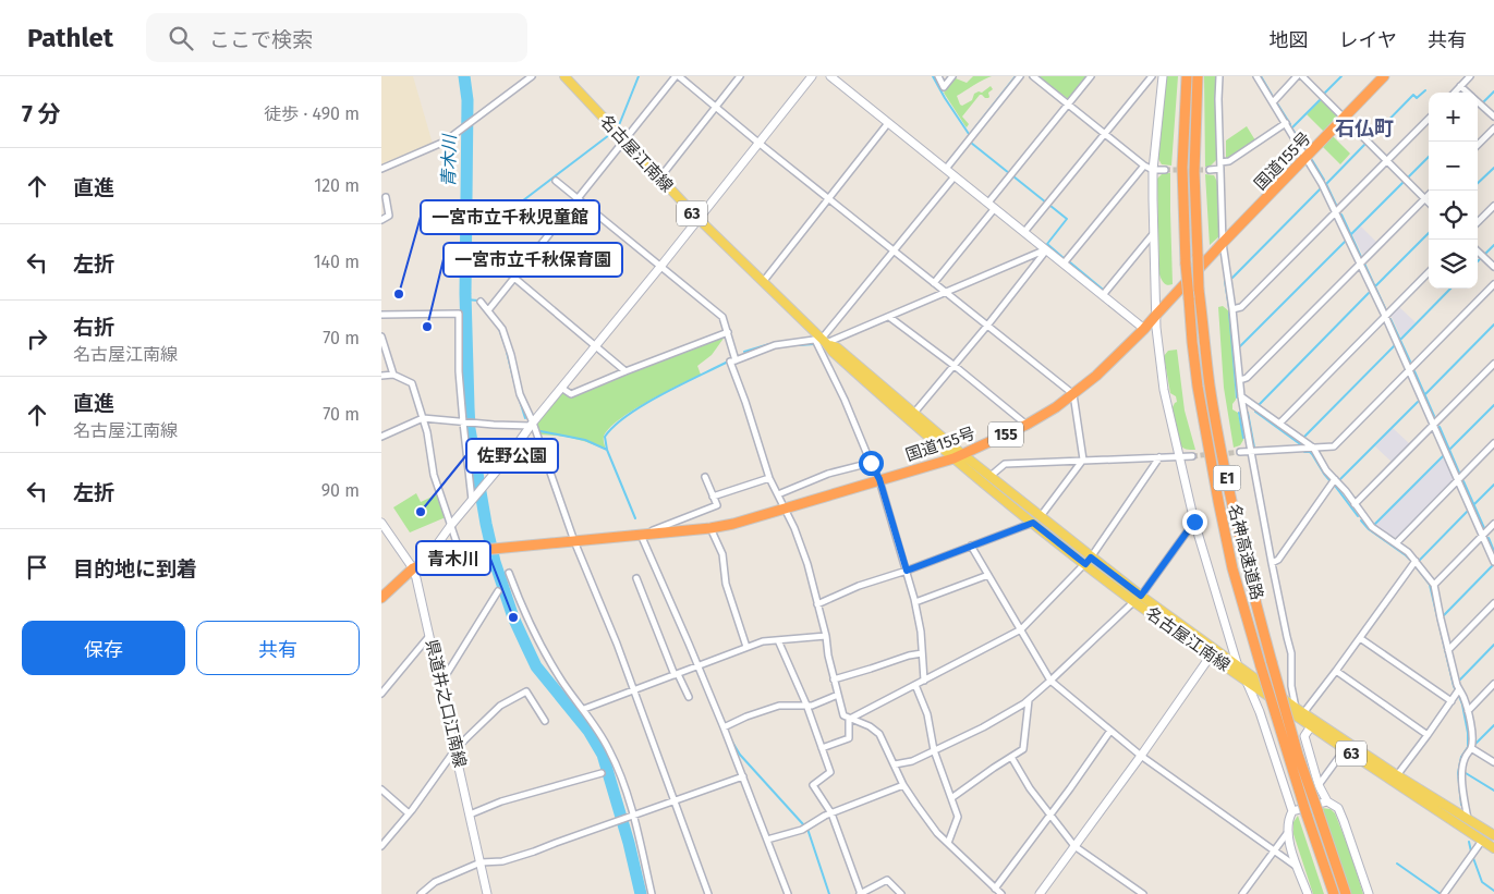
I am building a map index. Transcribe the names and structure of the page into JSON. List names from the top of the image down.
{
  "streets": {
    "highway": [
      "国道155号",
      "155",
      "E1",
      "名神高速道路"
    ],
    "main road": ["名古屋江南線", "63"],
    "street": ["県道井之口江南線"]
  },
  "crossings": [
    ["名古屋江南線", "国道155号"],
    ["国道155号", "県道井之口江南線"]
  ],
  "districts": ["石仏町"],
  "water": ["青木川"],
  "places": [
    "一宮市立千秋児童館",
    "一宮市立千秋保育園",
    "佐野公園",
    "青木川"
  ],
  "page": {
    "header": "Pathlet",
    "search": "ここで検索",
    "nav": ["地図", "レイヤ", "共有"],
    "heading": ["7 分", "徒歩 · 490 m"],
    "map_buttons": ["+", "−"],
    "list": [
      ["直進", "120 m"],
      ["左折", "140 m"],
      ["右折", "名古屋江南線", "70 m"],
      ["直進", "名古屋江南線", "70 m"],
      ["左折", "90 m"],
      "目的地に到着"
    ],
    "buttons": ["保存", "共有"]
  }
}
